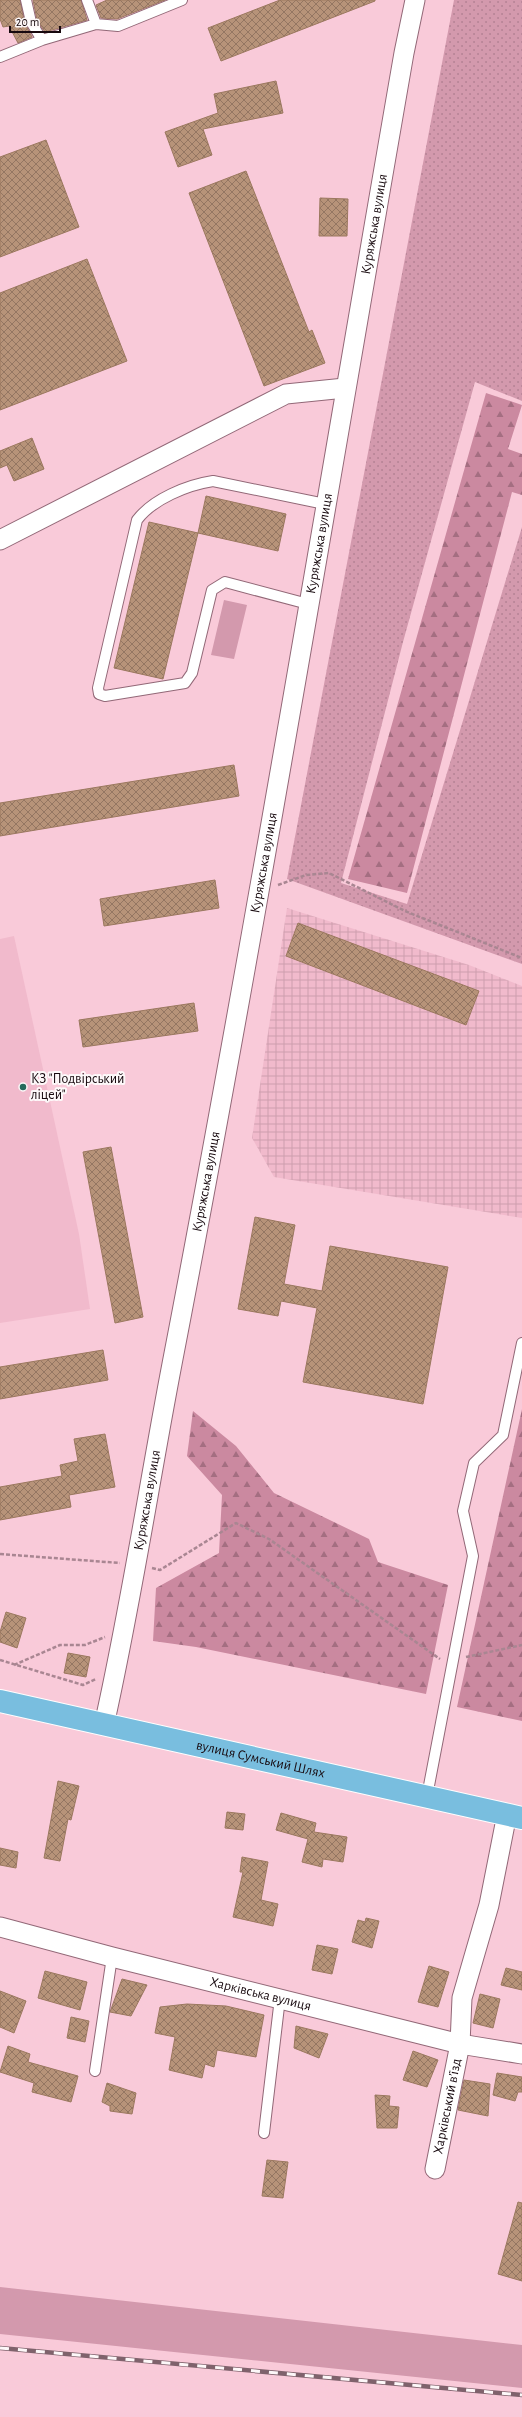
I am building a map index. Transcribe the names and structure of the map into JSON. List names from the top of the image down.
{
  "streets": {
    "main road": ["вулиця Сумський Шлях"],
    "street": ["Куряжська вулиця", "Харківська вулиця", "Харківський в’їзд"]
  },
  "crossings": [
    ["Куряжська вулиця", "вулиця Сумський Шлях"],
    ["вулиця Сумський Шлях", "Харківський в’їзд"],
    ["Харківська вулиця", "Харківський в’їзд"]
  ],
  "places": ["КЗ \"Подвірський ліцей\""],
  "scale_bar": "20 m"
}
